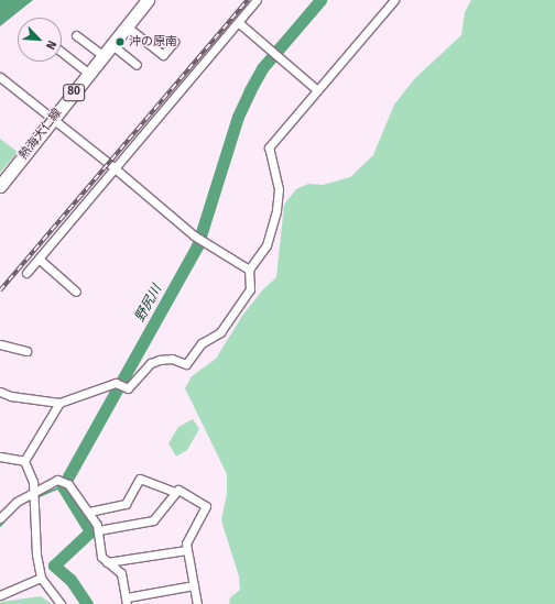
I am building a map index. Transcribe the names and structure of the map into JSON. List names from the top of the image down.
{
  "streets": {
    "main road": ["80", "熱海大仁線"]
  },
  "water": ["野尻川"],
  "places": ["沖の原南"],
  "north": "bottom right"
}
